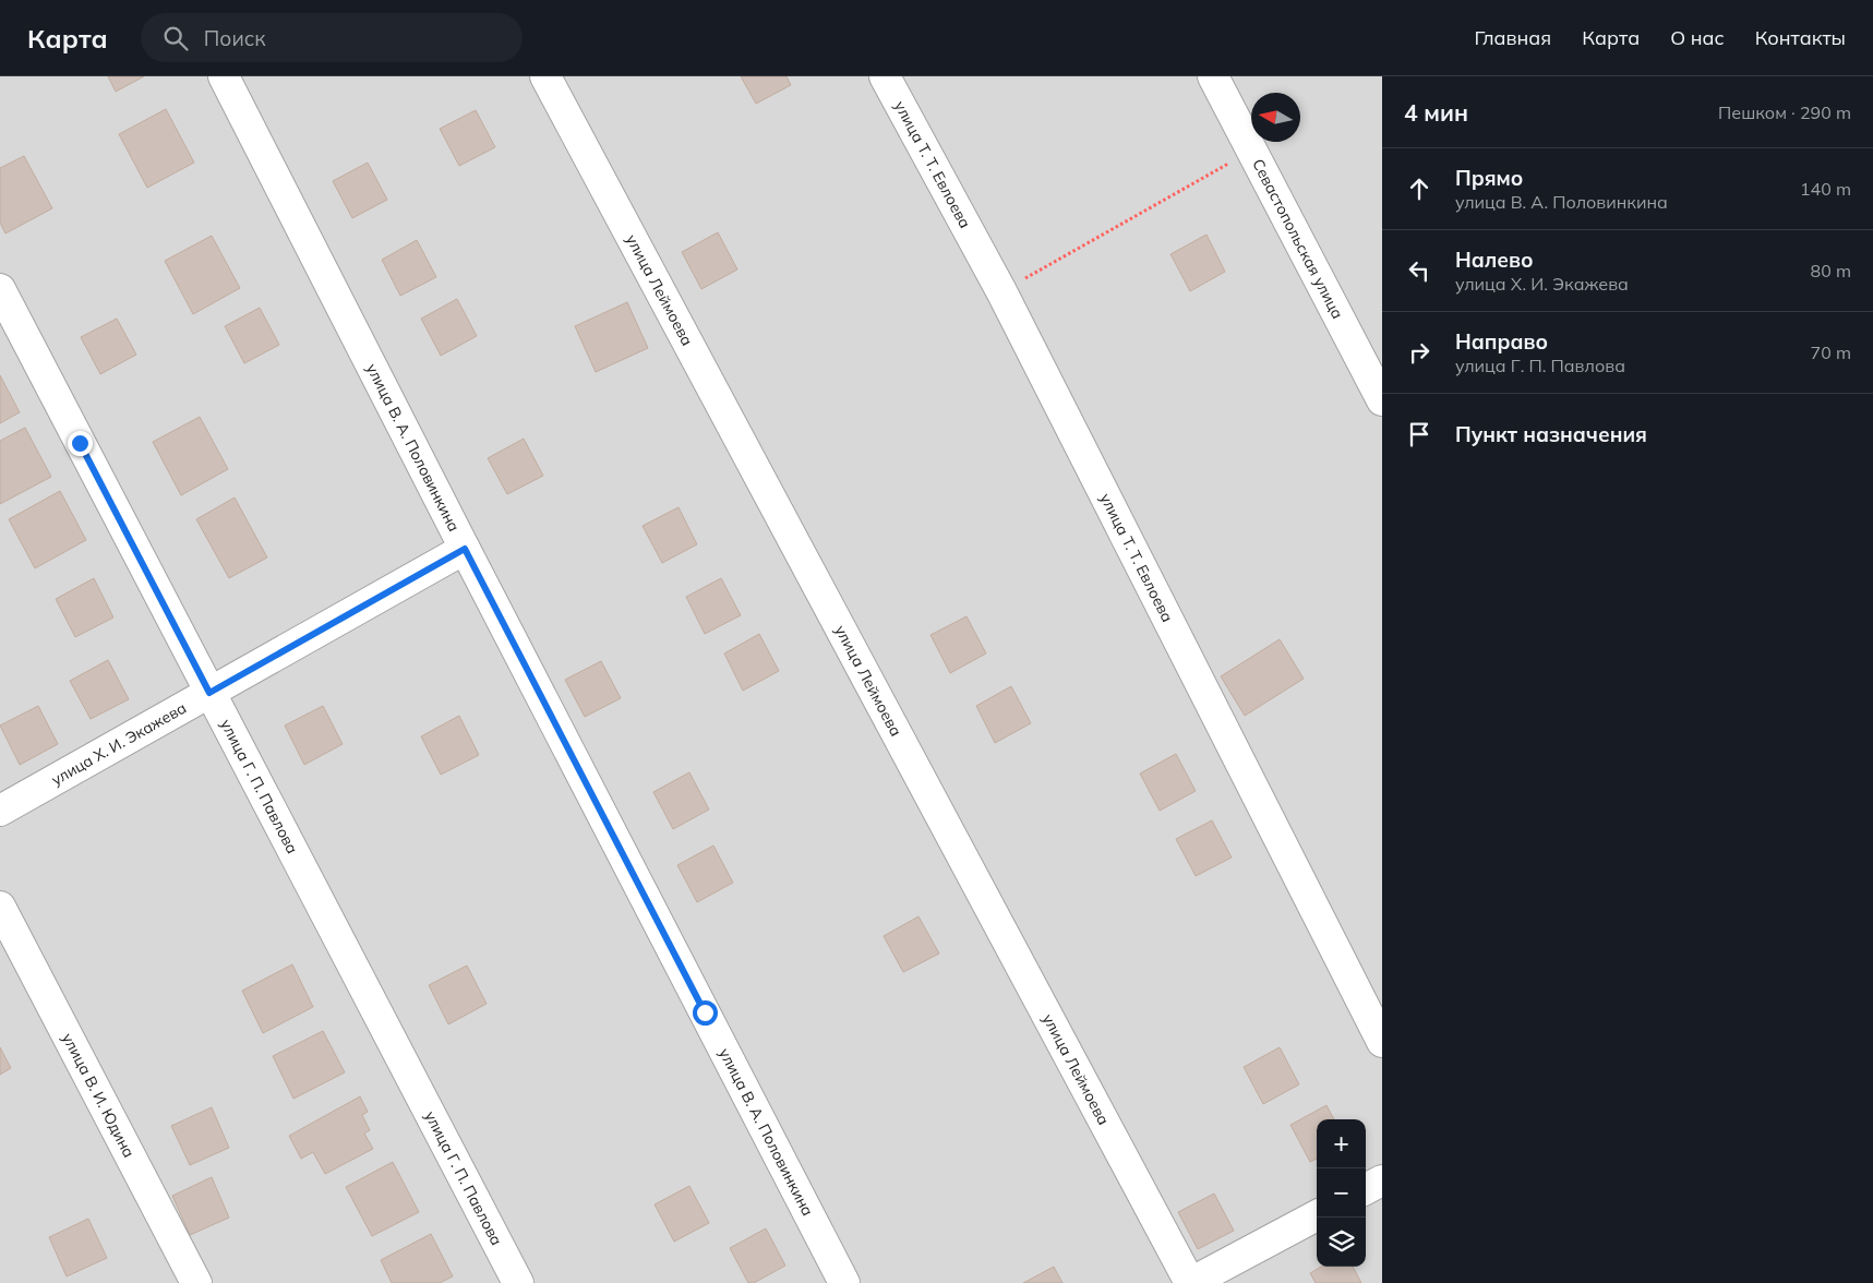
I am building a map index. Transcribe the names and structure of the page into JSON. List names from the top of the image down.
{
  "streets": {
    "street": [
      "улица Т. Т. Евлоева",
      "Севастопольская улица",
      "улица Леймоева",
      "улица В. А. Половинкина",
      "улица Х. И. Экажева",
      "улица Г. П. Павлова",
      "улица В. И. Юдина"
    ]
  },
  "crossings": [
    ["улица В. А. Половинкина", "улица Х. И. Экажева"],
    ["улица Х. И. Экажева", "улица Г. П. Павлова"]
  ],
  "north": "left",
  "page": {
    "header": "Карта",
    "search": "Поиск",
    "nav": [
      "Главная",
      "Карта",
      "О нас",
      "Контакты"
    ],
    "heading": ["4 мин", "Пешком · 290 m"],
    "list": [
      ["Прямо", "улица В. А. Половинкина", "140 m"],
      ["Налево", "улица Х. И. Экажева", "80 m"],
      ["Направо", "улица Г. П. Павлова", "70 m"],
      "Пункт назначения"
    ],
    "map_buttons": ["+", "−"]
  }
}
